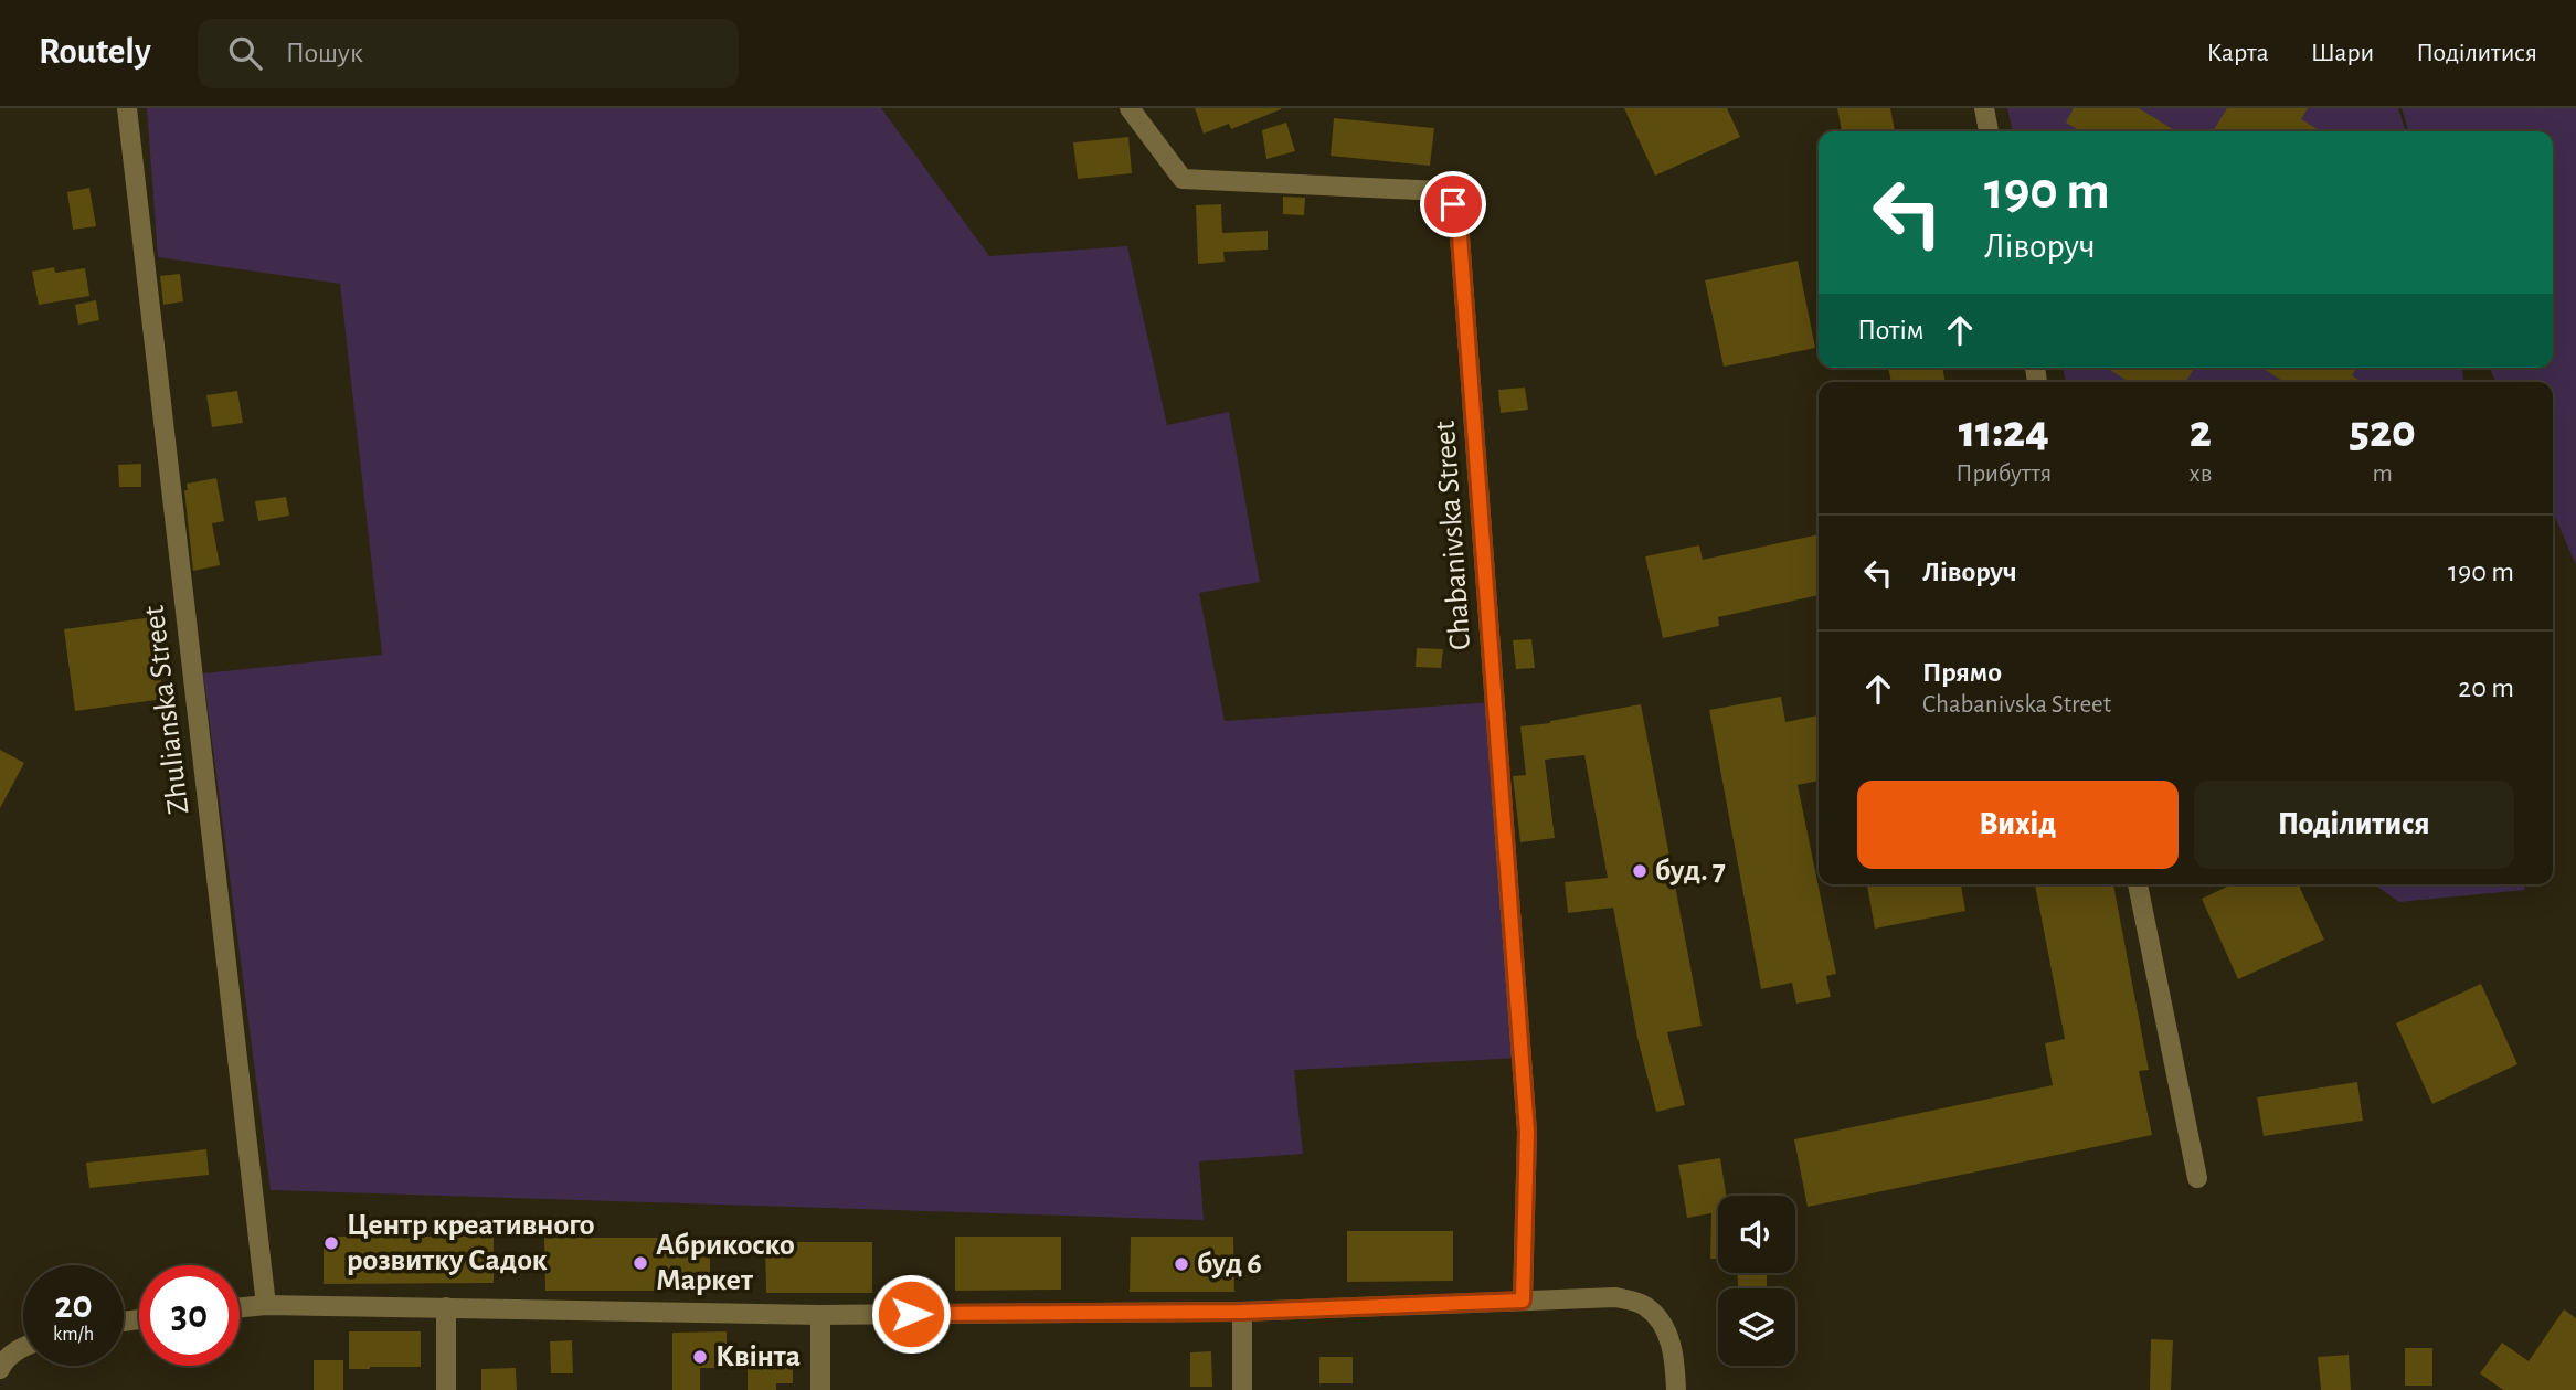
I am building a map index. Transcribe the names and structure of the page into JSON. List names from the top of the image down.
{
  "streets": {
    "street": ["Chabanivska Street", "Zhulianska Street"]
  },
  "places": [
    "буд. 7",
    "Центр креативного розвитку Садок",
    "Абрикоско Маркет",
    "буд 6",
    "Квінта"
  ],
  "page": {
    "header": "Routely",
    "search": "Пошук",
    "nav": ["Карта", "Шари", "Поділитися"],
    "turn": ["190 m", "Ліворуч"],
    "then": "Потім",
    "eta": [
      "11:24",
      "Прибуття",
      "2",
      "хв",
      "520",
      "m"
    ],
    "list": [
      {
        "name": "Ліворуч",
        "value": "190 m"
      },
      {
        "name": "Прямо",
        "note": "Chabanivska Street",
        "value": "20 m"
      }
    ],
    "buttons": ["Вихід", "Поділитися"],
    "speed": "20 km/h",
    "limit": "30"
  }
}
